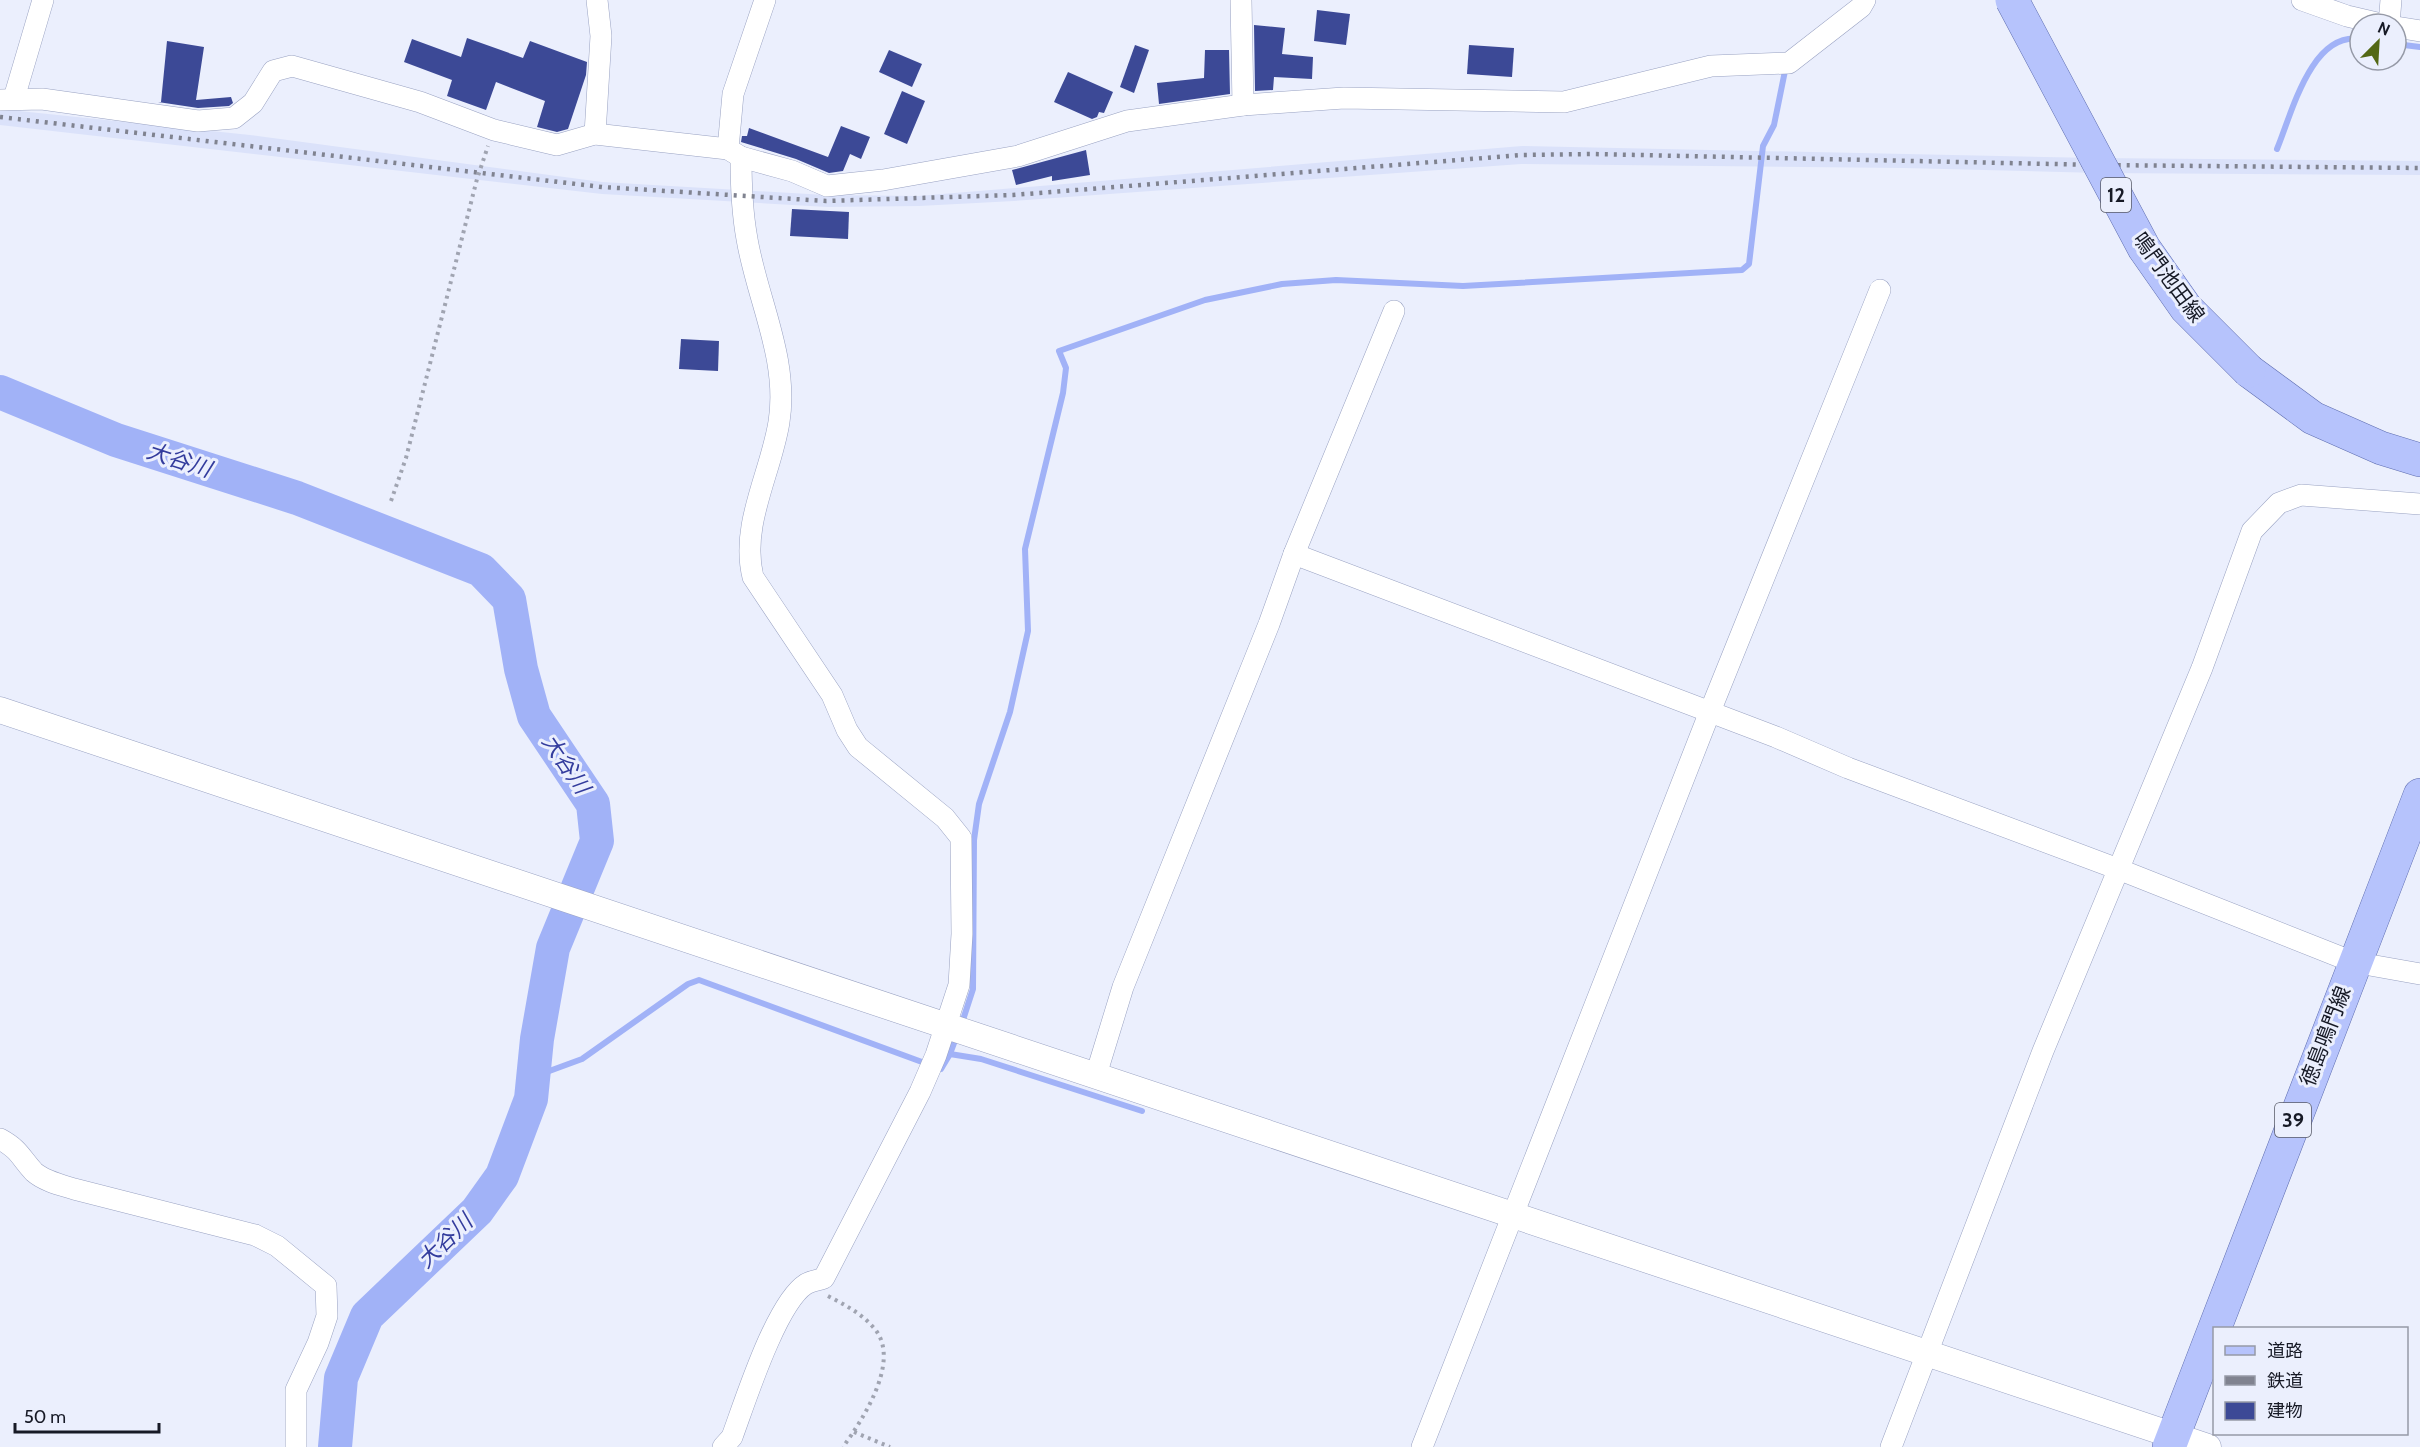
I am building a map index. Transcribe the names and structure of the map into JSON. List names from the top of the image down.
{
  "streets": {
    "main road": [
      "12",
      "鳴門池田線",
      "徳島鳴門線",
      "39"
    ]
  },
  "water": ["大谷川"],
  "legend": ["道路", "鉄道", "建物"],
  "scale_bar": "50 m",
  "north": "top right"
}
